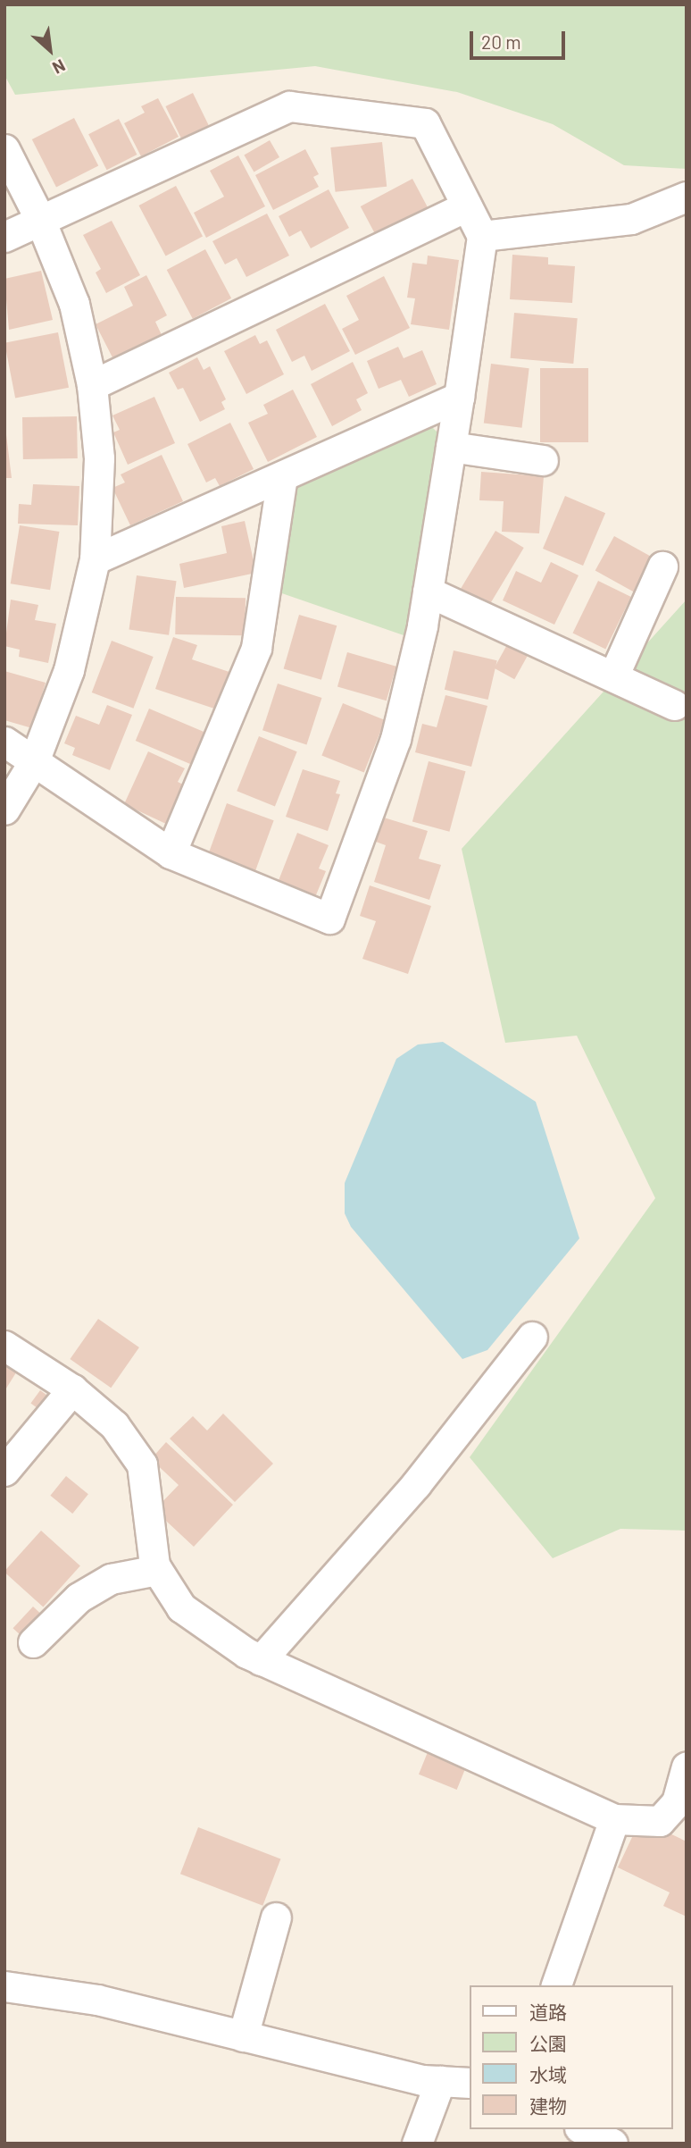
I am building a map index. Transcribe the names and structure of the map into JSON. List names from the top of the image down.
{
  "legend": [
    "道路",
    "公園",
    "水域",
    "建物"
  ],
  "scale_bar": "20 m",
  "north": "bottom right"
}
